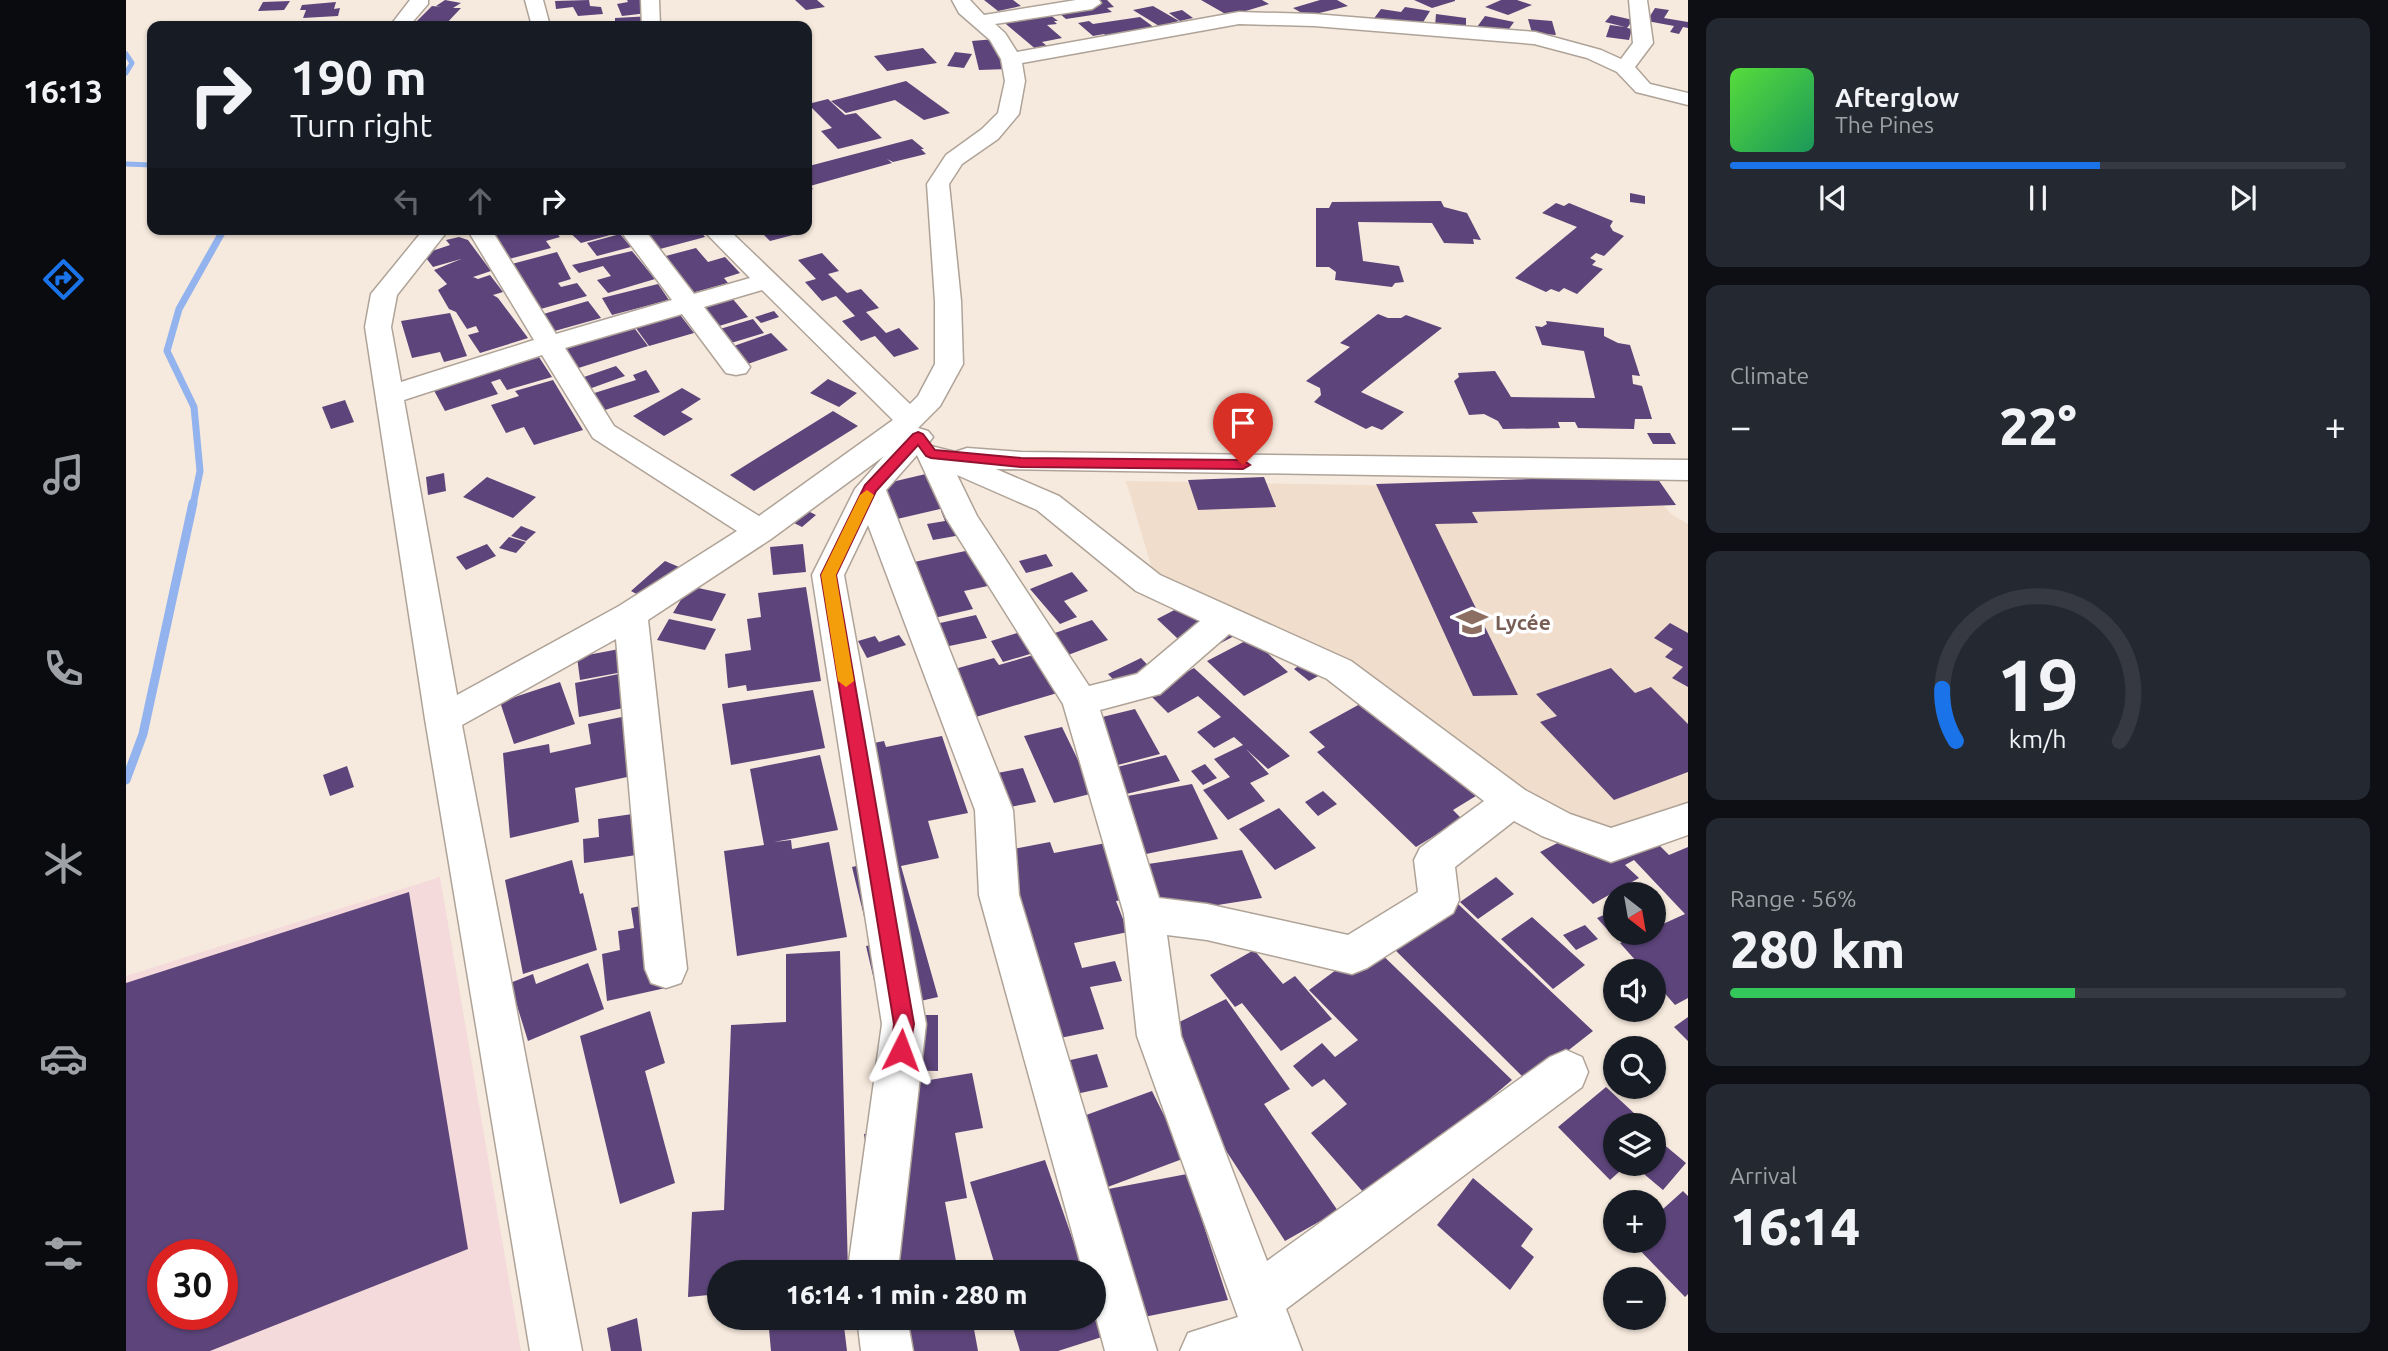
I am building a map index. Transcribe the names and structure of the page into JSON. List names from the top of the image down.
{
  "places": {
    "school or university": ["Lycée"]
  },
  "north": "bottom right",
  "page": {
    "tabs": "16:13",
    "turn": ["190 m", "Turn right"],
    "song": ["Afterglow", "The Pines"],
    "tile": [
      "Climate",
      ["Range · 56%", "280 km"],
      ["Arrival", "16:14"]
    ],
    "heat": ["−", "22°", "+"],
    "map_buttons": ["+", "−"],
    "limit": "30",
    "trip": "16:14 · 1 min · 280 m",
    "gauge": ["19", "km/h"]
  }
}
